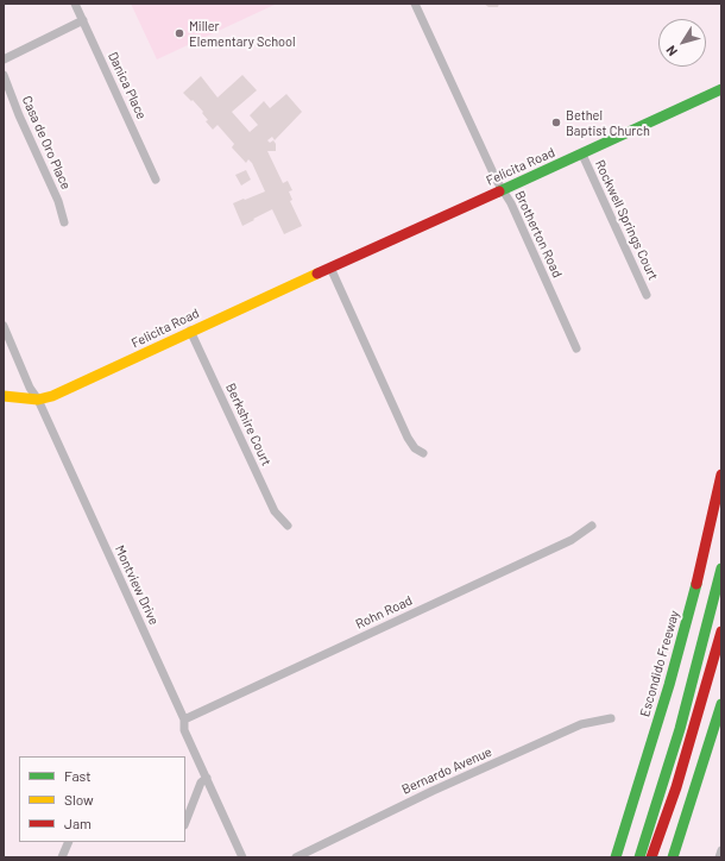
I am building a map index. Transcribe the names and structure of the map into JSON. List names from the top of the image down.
{
  "streets": {
    "main road": ["Felicita Road", "Escondido Freeway"],
    "street": [
      "Danica Place",
      "Casa de Oro Place",
      "Rockwell Springs Court",
      "Brotherton Road",
      "Berkshire Court",
      "Montview Drive",
      "Rohn Road",
      "Bernardo Avenue"
    ]
  },
  "crossings": [
    ["Felicita Road", "Rockwell Springs Court"],
    ["Felicita Road", "Brotherton Road"],
    ["Felicita Road", "Berkshire Court"],
    ["Felicita Road", "Montview Drive"],
    ["Montview Drive", "Rohn Road"]
  ],
  "places": ["Miller Elementary School", "Bethel Baptist Church"],
  "legend": ["Fast", "Slow", "Jam"],
  "north": "bottom left"
}
